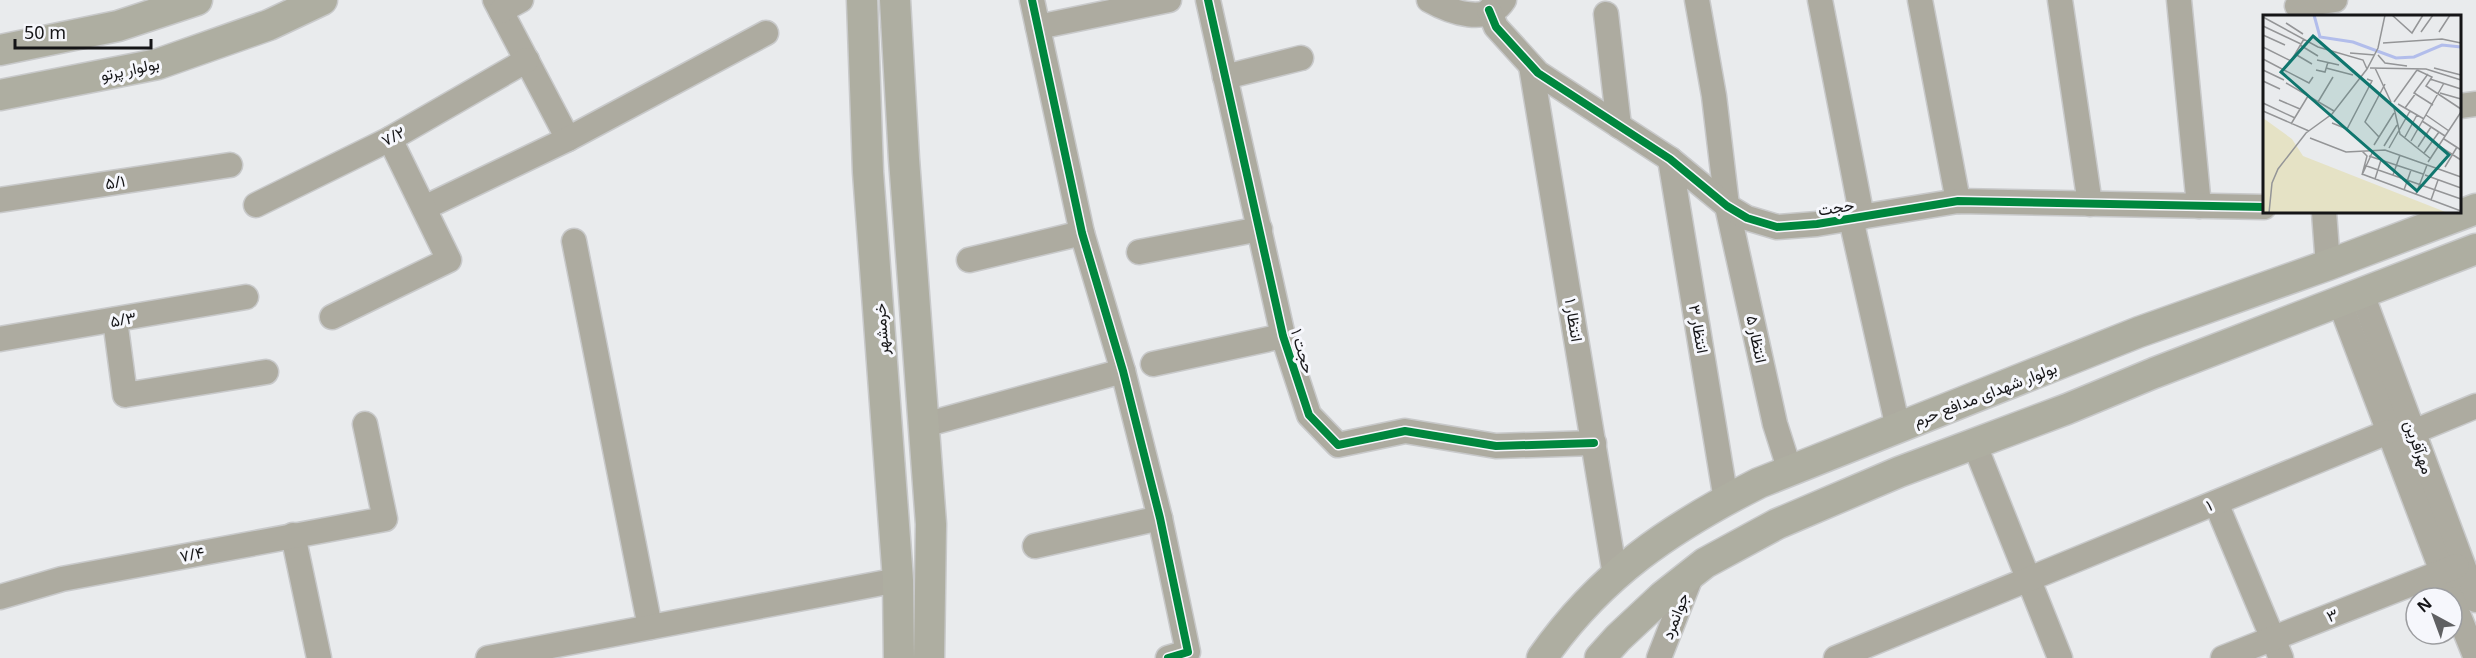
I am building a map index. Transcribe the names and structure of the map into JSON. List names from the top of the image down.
{
  "streets": {
    "main road": ["بولوار پرتو", "خرمشهر", "بولوار شهدای مدافع حرم"],
    "street": [
      "۷/۲",
      "۵/۱",
      "حجت",
      "۵/۳",
      "انتظار ۱",
      "انتظار ۳",
      "انتظار ۵",
      "حجت ۱",
      "مهرآفرین",
      "۱",
      "۷/۴",
      "۳",
      "جوانمرد"
    ]
  },
  "crossings": [
    ["حجت", "انتظار ۱"],
    ["حجت", "انتظار ۳"],
    ["حجت", "انتظار ۵"],
    ["انتظار ۱", "حجت ۱"],
    ["انتظار ۱", "بولوار شهدای مدافع حرم"],
    ["انتظار ۳", "بولوار شهدای مدافع حرم"],
    ["انتظار ۵", "بولوار شهدای مدافع حرم"],
    ["مهرآفرین", "۱"],
    ["مهرآفرین", "۳"]
  ],
  "scale_bar": "50 m",
  "north": "top left"
}
